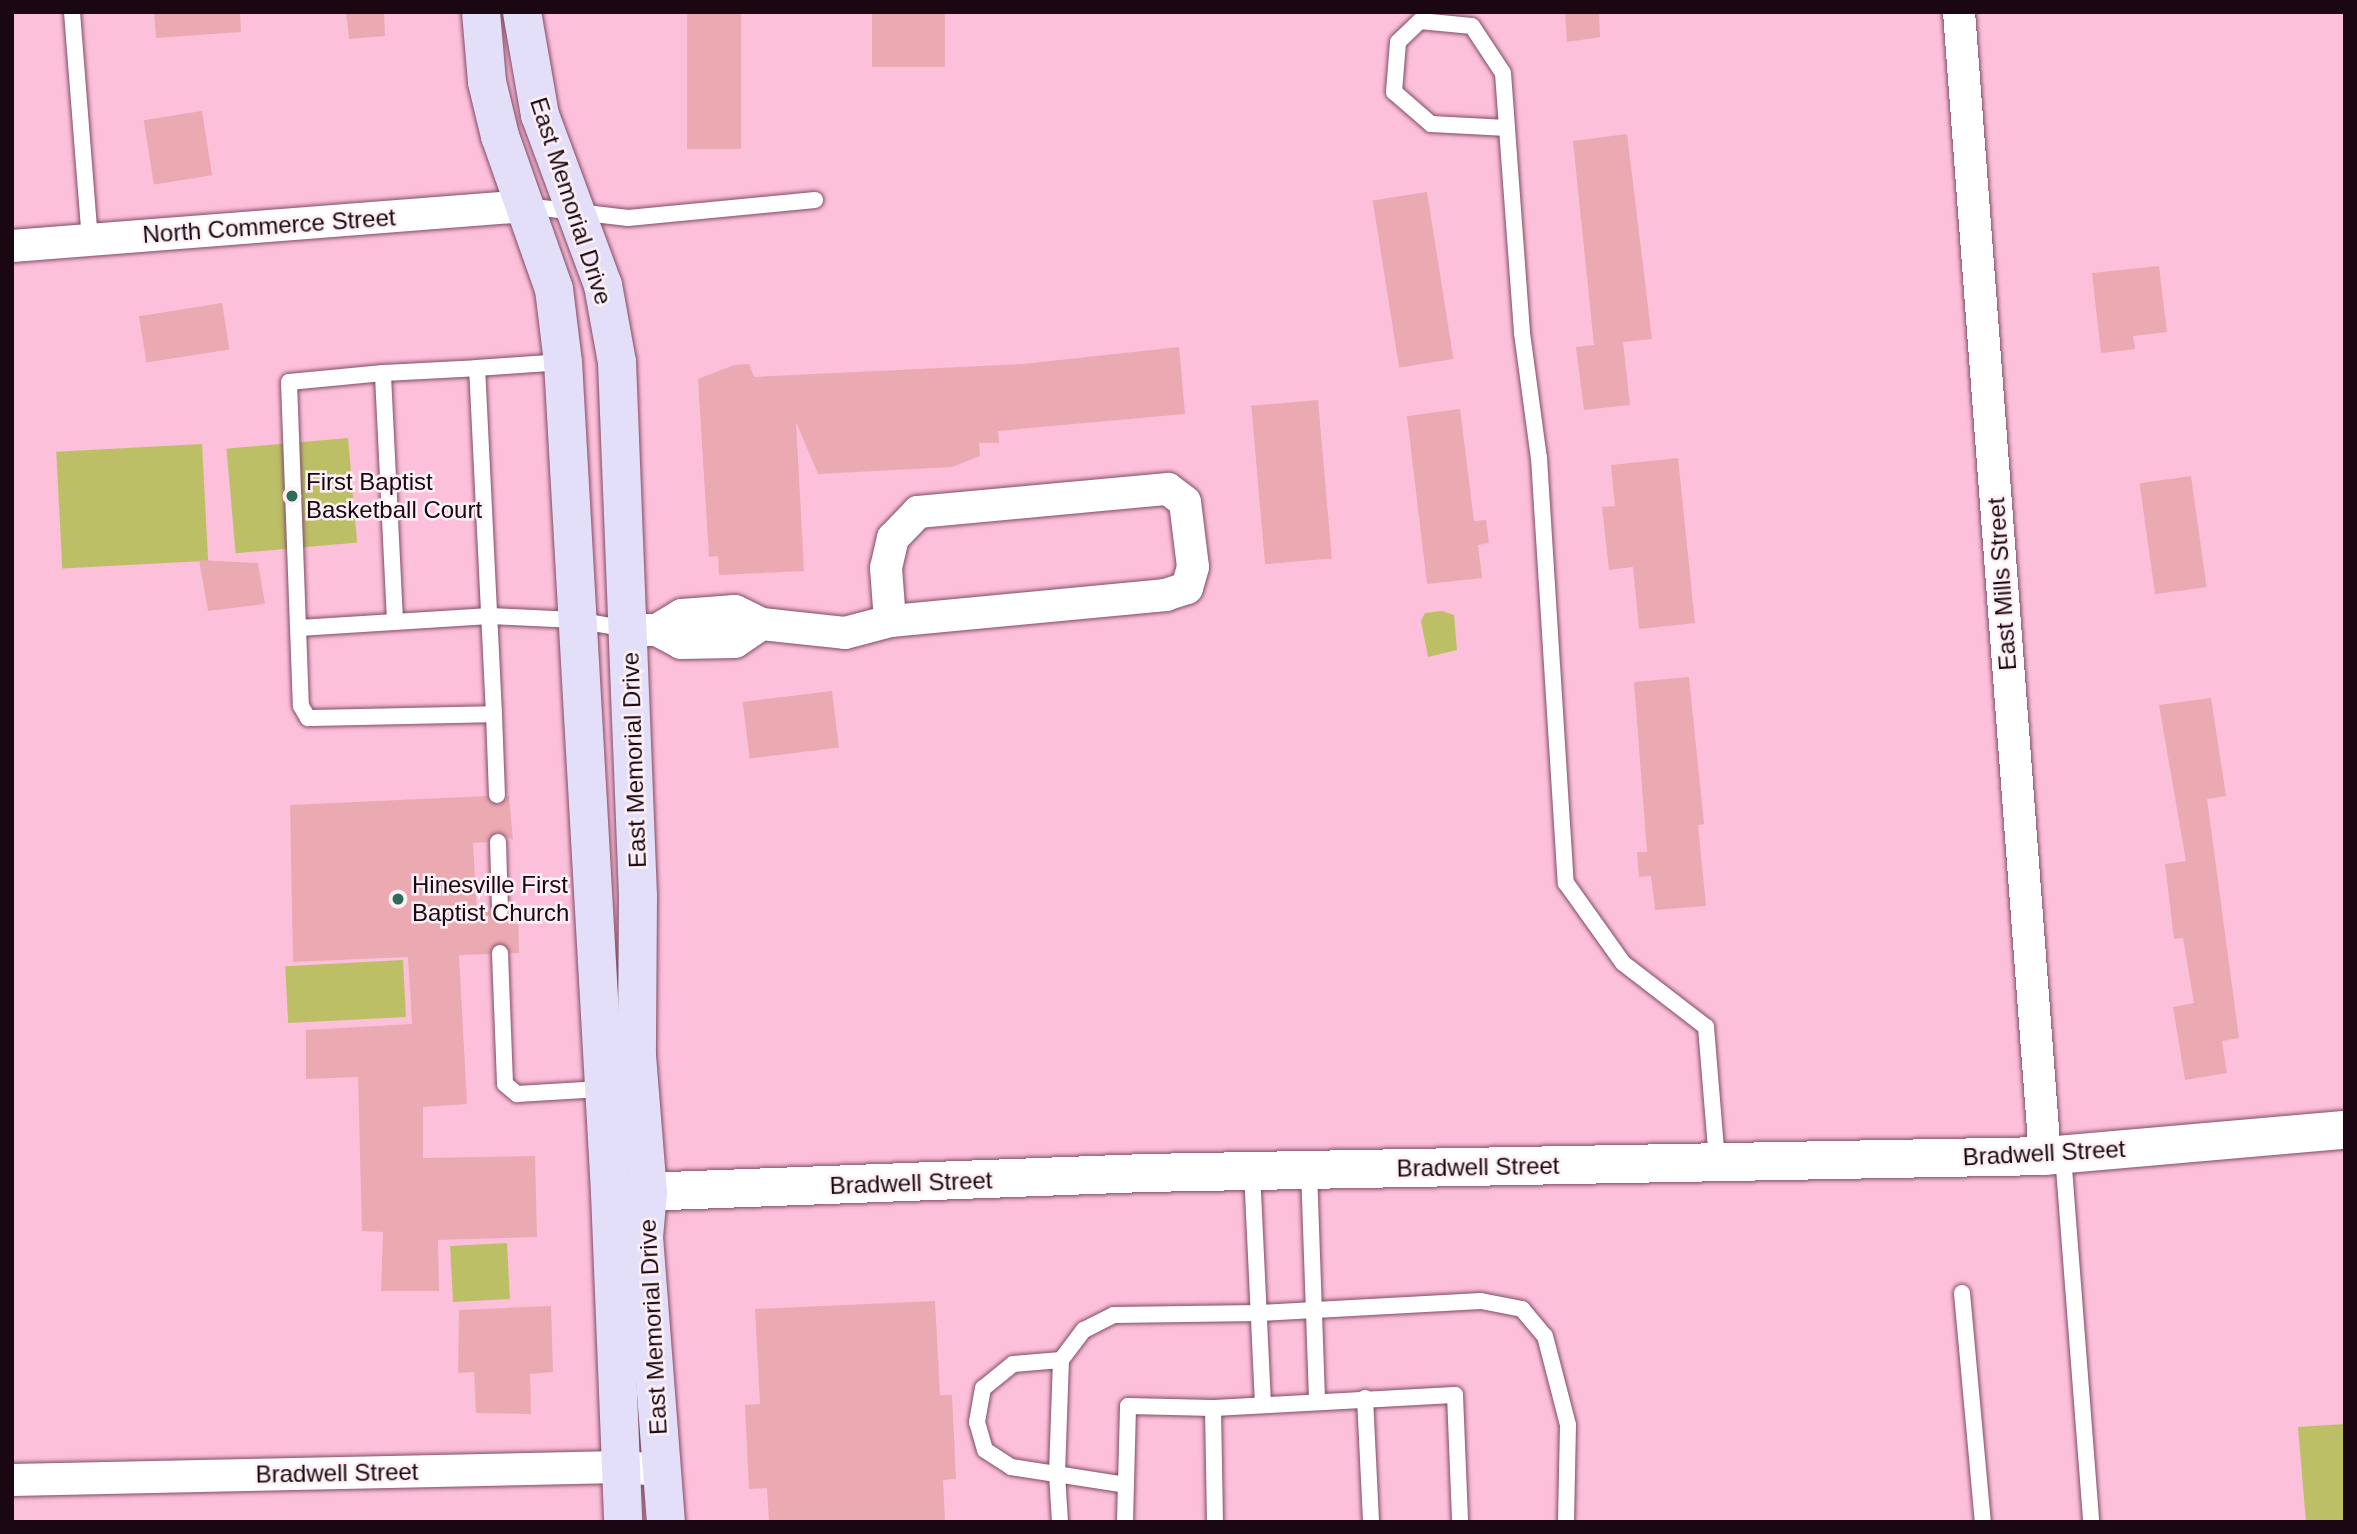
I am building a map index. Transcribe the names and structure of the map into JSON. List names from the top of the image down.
{
  "streets": {
    "main road": ["East Memorial Drive"],
    "street": ["North Commerce Street", "East Mills Street", "Bradwell Street"]
  },
  "crossings": [
    ["East Memorial Drive", "North Commerce Street"],
    ["East Memorial Drive", "Bradwell Street"],
    ["East Mills Street", "Bradwell Street"]
  ],
  "places": ["First Baptist Basketball Court", "Hinesville First Baptist Church"]
}
